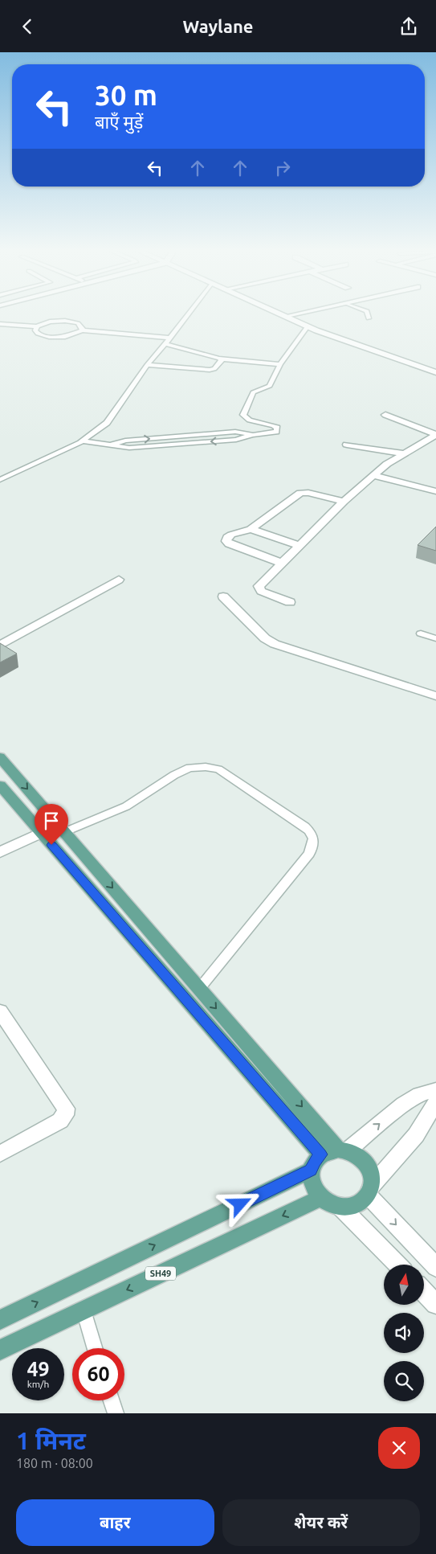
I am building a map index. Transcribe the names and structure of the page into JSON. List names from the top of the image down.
{
  "streets": {
    "main road": ["SH49"]
  },
  "north": "top",
  "page": {
    "header": "Waylane",
    "turn": ["30 m", "बाएँ मुड़ें"],
    "speed": "49 km/h",
    "limit": "60",
    "heading": ["1 मिनट", "180 m · 08:00"],
    "buttons": ["बाहर", "शेयर करें"]
  }
}
